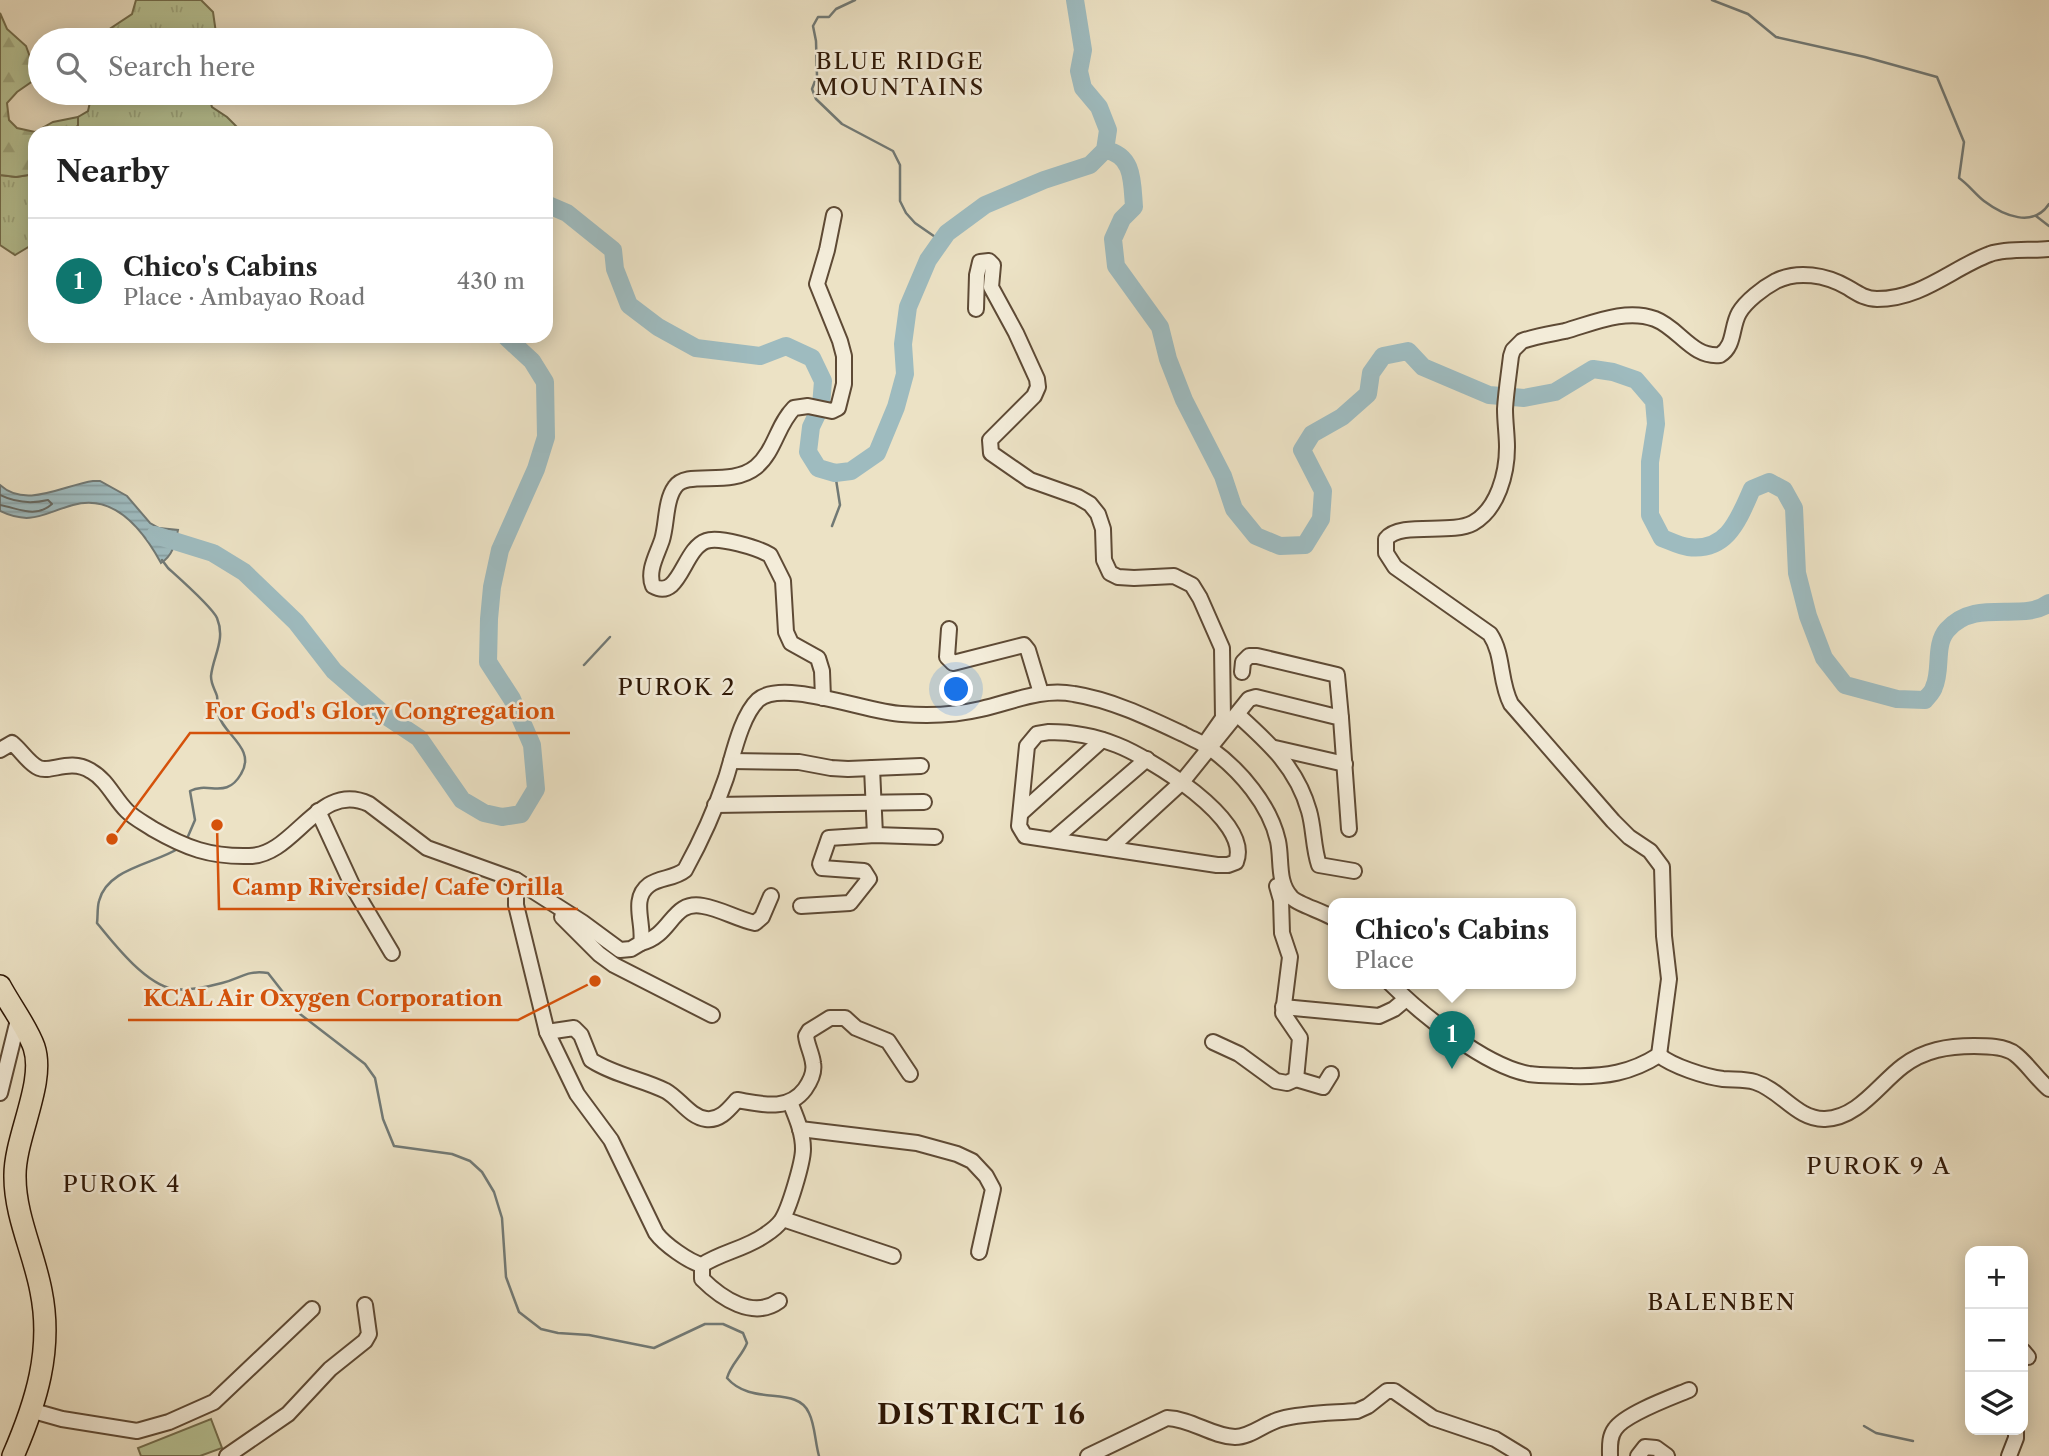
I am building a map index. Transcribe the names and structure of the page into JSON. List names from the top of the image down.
{
  "districts": [
    "BLUE RIDGE MOUNTAINS",
    "PUROK 2",
    "PUROK 9 A",
    "PUROK 4",
    "BALENBEN",
    "DISTRICT 16"
  ],
  "places": ["Camp Riverside/ Cafe Orilla", "For God's Glory Congregation", "KCAL Air Oxygen Corporation"],
  "page": {
    "search": "Search here",
    "heading": "Nearby",
    "list": [
      {
        "mark": "1",
        "name": "Chico's Cabins",
        "note": "Place · Ambayao Road",
        "value": "430 m"
      }
    ],
    "popup": ["Chico's Cabins", "Place"],
    "pins": "1",
    "map_buttons": ["+", "−"]
  }
}
